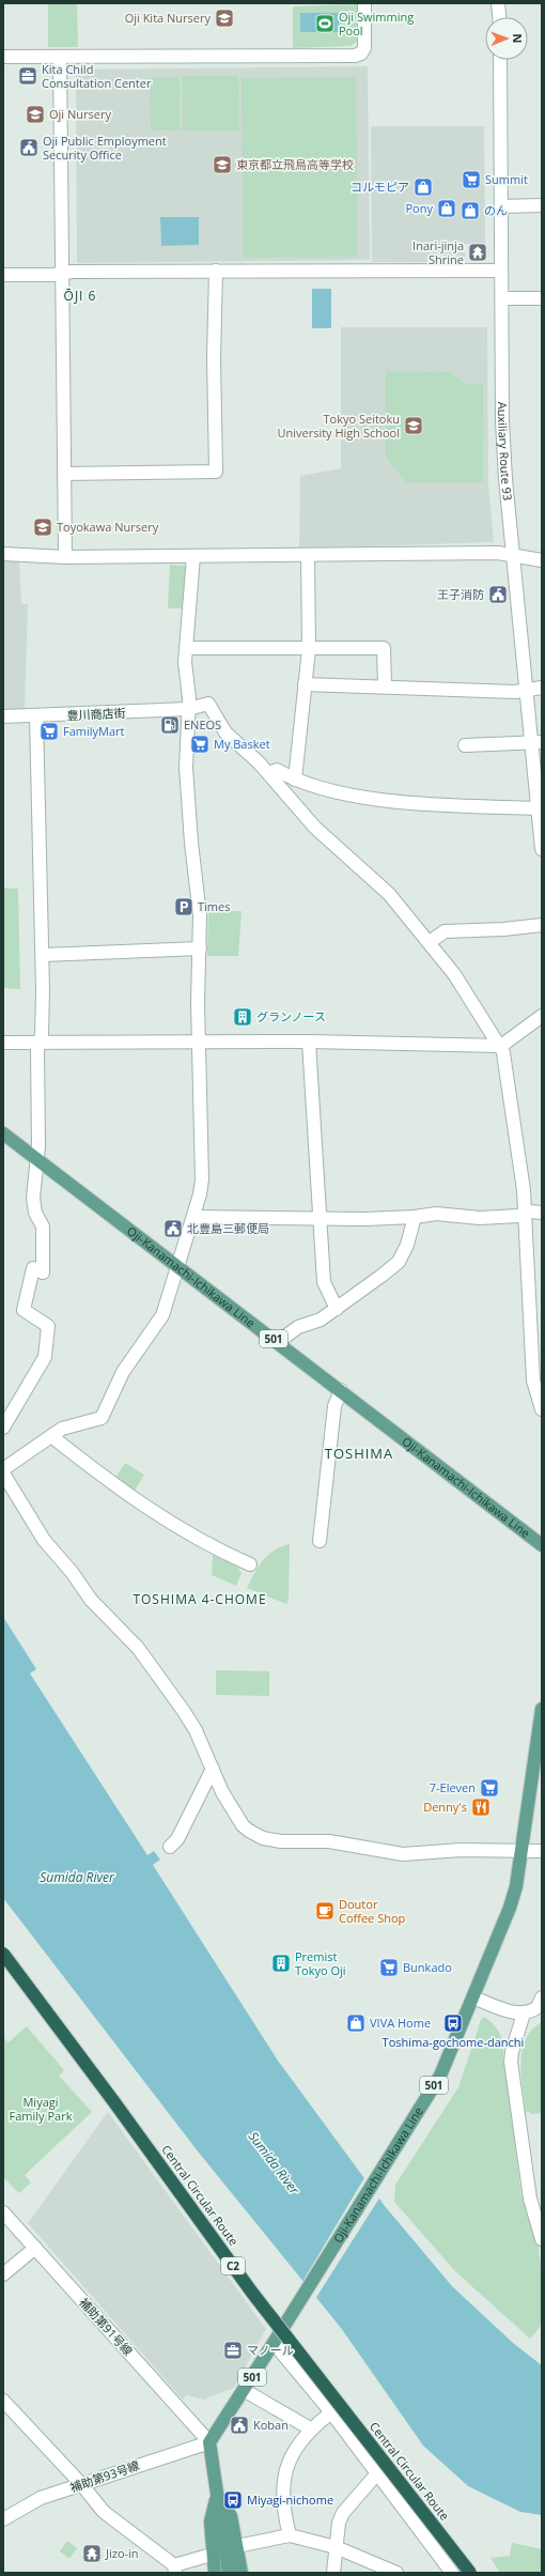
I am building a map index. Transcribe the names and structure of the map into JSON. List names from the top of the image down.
{
  "streets": {
    "highway": ["Central Circular Route", "C2"],
    "main road": ["Oji-Kanamachi-Ichikawa Line", "501"],
    "street": [
      "Auxiliary Route 93",
      "豊川商店街",
      "補助第91号線",
      "補助第93号線"
    ]
  },
  "crossings": [
    ["Oji-Kanamachi-Ichikawa Line", "補助第91号線"],
    ["Oji-Kanamachi-Ichikawa Line", "補助第93号線"],
    ["補助第91号線", "補助第93号線"]
  ],
  "districts": ["ŌJI 6", "TOSHIMA", "TOSHIMA 4-CHOME"],
  "water": ["Sumida River"],
  "parks": ["Miyagi Family Park"],
  "places": {
    "school or university": [
      "Oji Kita Nursery",
      "Oji Nursery",
      "東京都立飛鳥高等学校",
      "Tokyo Seitoku University High School",
      "Toyokawa Nursery"
    ],
    "sports": ["Oji Swimming Pool"],
    "office": ["Kita Child Consultation Center", "マノール"],
    "public building": [
      "Oji Public Employment Security Office",
      "王子消防",
      "北豊島三郵便局",
      "Koban"
    ],
    "supermarket": [
      "Summit",
      "FamilyMart",
      "My Basket",
      "7-Eleven",
      "Bunkado"
    ],
    "shop": [
      "コルモピア",
      "Pony",
      "のん",
      "VIVA Home"
    ],
    "temple": ["Inari-jinja Shrine", "Jizo-in"],
    "fuel station": ["ENEOS"],
    "parking": ["Times"],
    "building": ["グランノース", "Premist Tokyo Oji"],
    "restaurant": ["Denny's"],
    "cafe": ["Doutor Coffee Shop"],
    "bus stop": ["Toshima-gochome-danchi", "Miyagi-nichome"]
  },
  "north": "right"
}
